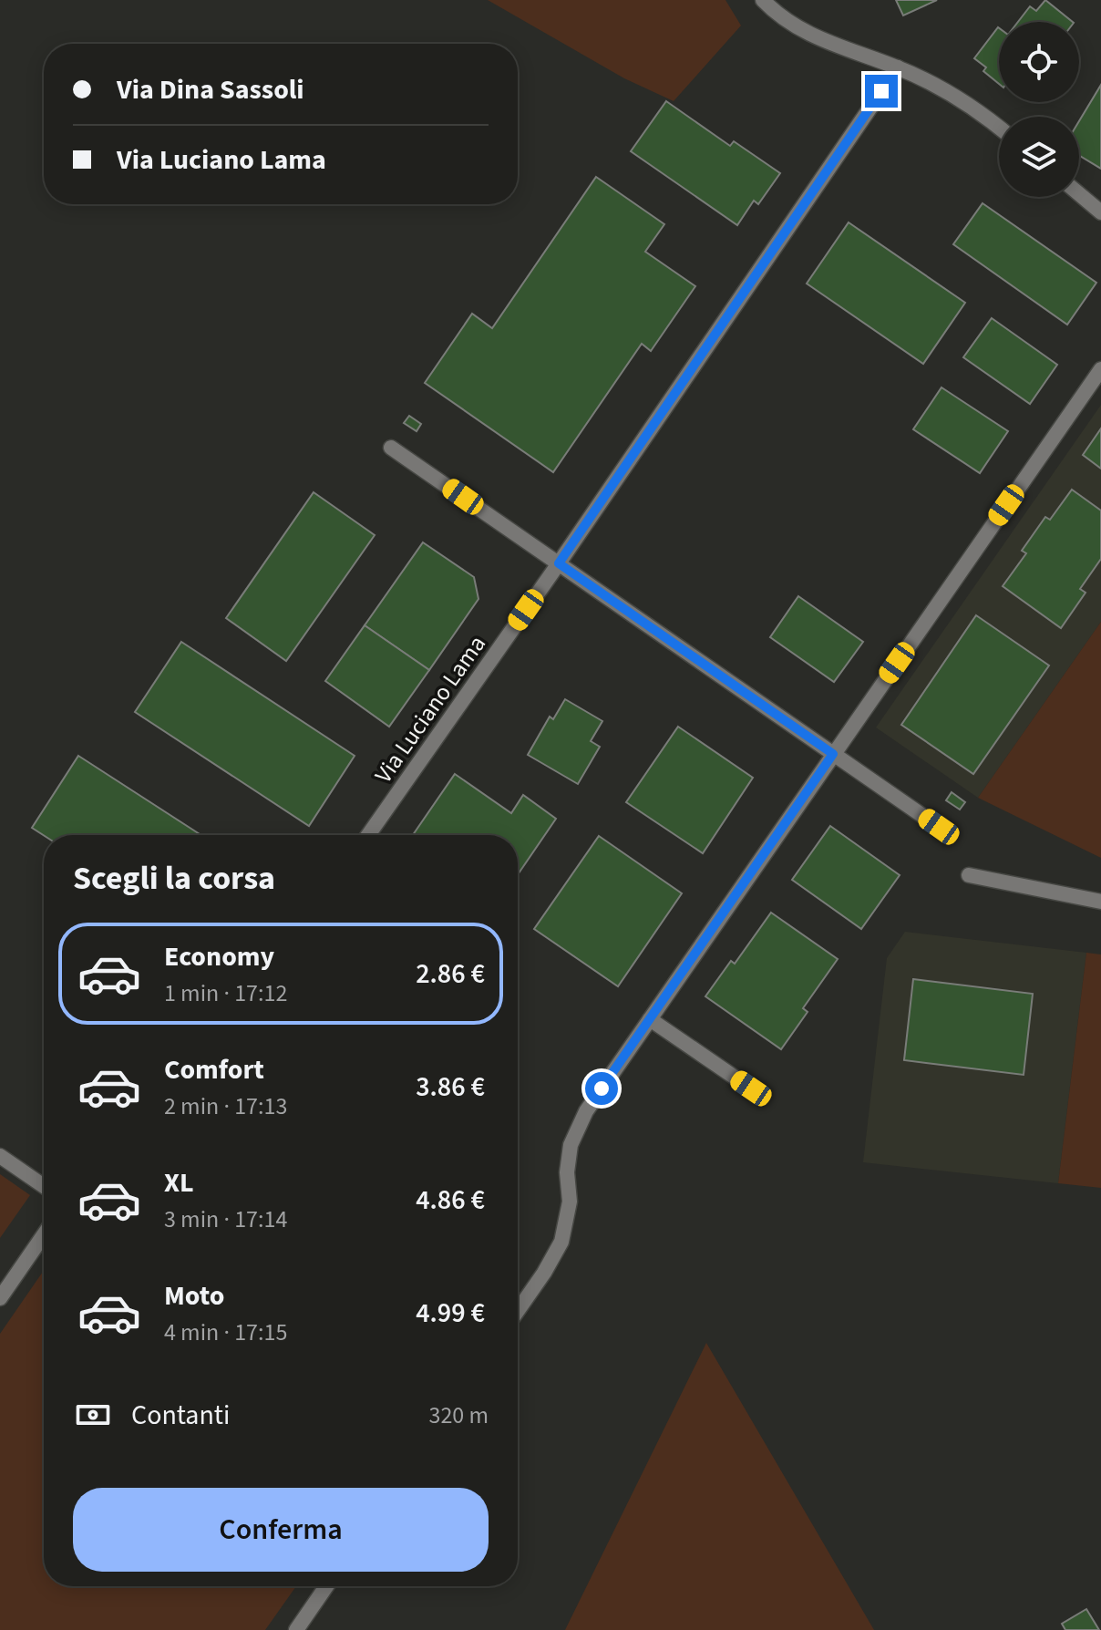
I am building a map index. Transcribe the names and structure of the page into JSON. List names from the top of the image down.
{
  "streets": {
    "street": ["Via Luciano Lama"]
  },
  "page": {
    "banner": ["Via Dina Sassoli", "Via Luciano Lama"],
    "heading": "Scegli la corsa",
    "list": [
      {
        "name": "Economy",
        "note": "1 min · 17:12",
        "value": "2.86 €"
      },
      {
        "name": "Comfort",
        "note": "2 min · 17:13",
        "value": "3.86 €"
      },
      {
        "name": "XL",
        "note": "3 min · 17:14",
        "value": "4.86 €"
      },
      {
        "name": "Moto",
        "note": "4 min · 17:15",
        "value": "4.99 €"
      }
    ],
    "pay": ["Contanti", "320 m"],
    "buttons": "Conferma"
  }
}
